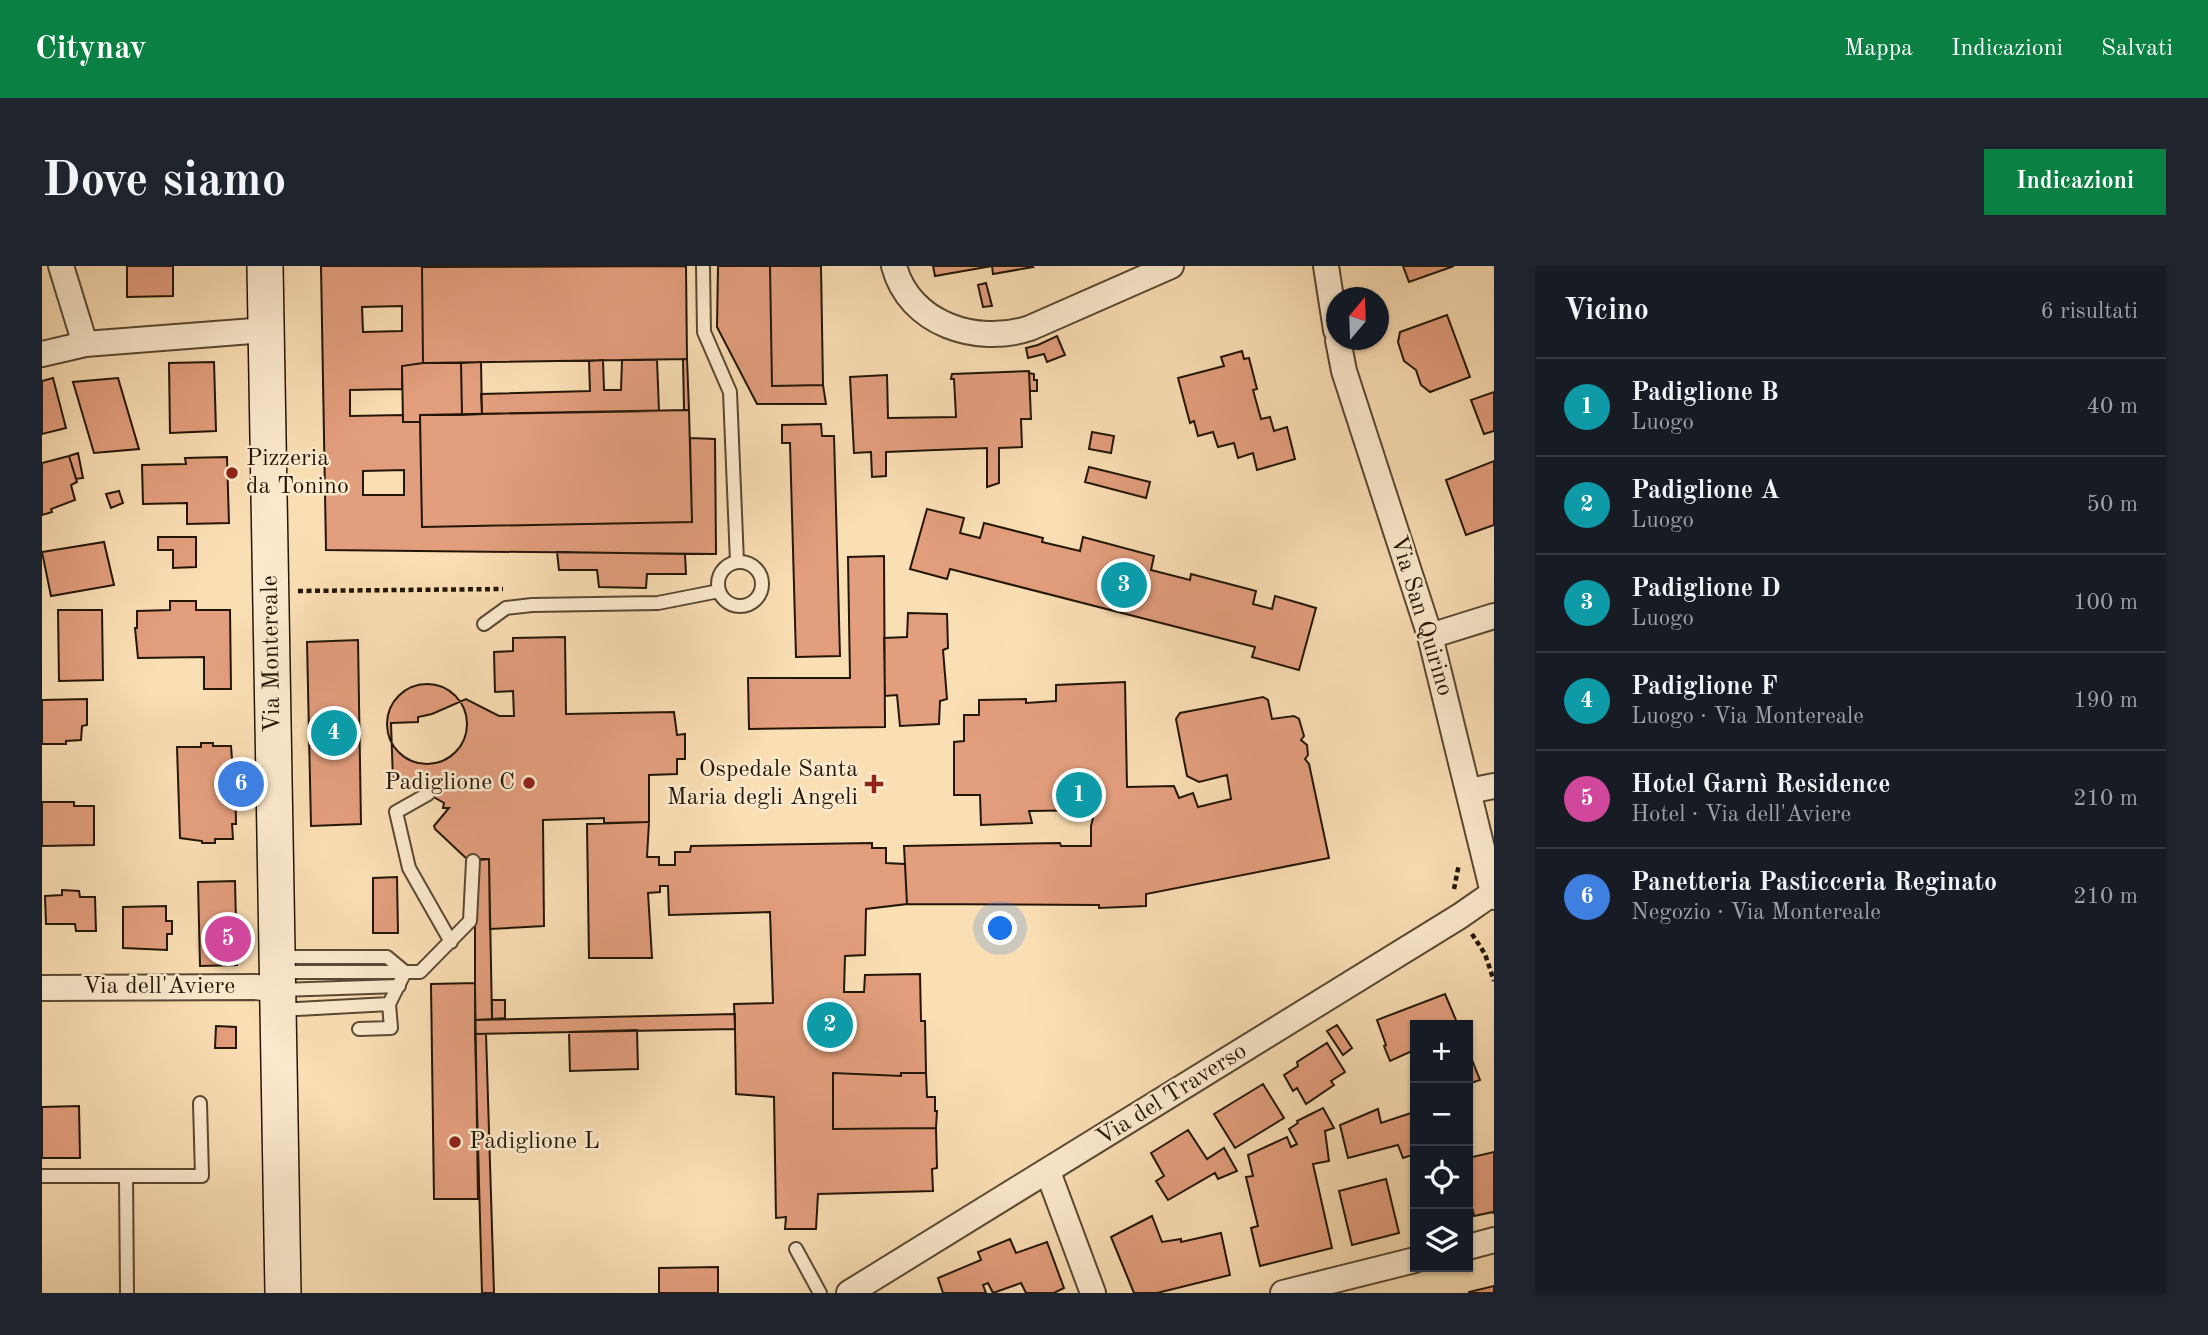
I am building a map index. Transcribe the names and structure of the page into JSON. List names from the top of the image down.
{
  "streets": {
    "main road": ["Via Montereale"],
    "street": ["Via San Quirino", "Via dell'Aviere", "Via del Traverso"]
  },
  "crossings": [
    ["Via San Quirino", "Via del Traverso"],
    ["Via Montereale", "Via dell'Aviere"]
  ],
  "places": {
    "other": ["Pizzeria da Tonino", "Padiglione C", "Padiglione L"],
    "health": ["Ospedale Santa Maria degli Angeli"]
  },
  "north": "top",
  "page": {
    "header": "Citynav",
    "nav": ["Mappa", "Indicazioni", "Salvati"],
    "buttons": "Indicazioni",
    "title": "Dove siamo",
    "heading": ["Vicino", "6 risultati"],
    "list": [
      {
        "mark": "1",
        "name": "Padiglione B",
        "note": "Luogo",
        "value": "40 m"
      },
      {
        "mark": "2",
        "name": "Padiglione A",
        "note": "Luogo",
        "value": "50 m"
      },
      {
        "mark": "3",
        "name": "Padiglione D",
        "note": "Luogo",
        "value": "100 m"
      },
      {
        "mark": "4",
        "name": "Padiglione F",
        "note": "Luogo · Via Montereale",
        "value": "190 m"
      },
      {
        "mark": "5",
        "name": "Hotel Garnì Residence",
        "note": "Hotel · Via dell'Aviere",
        "value": "210 m"
      },
      {
        "mark": "6",
        "name": "Panetteria Pasticceria Reginato",
        "note": "Negozio · Via Montereale",
        "value": "210 m"
      }
    ],
    "pins": [
      "3",
      "4",
      "6",
      "1",
      "5",
      "2"
    ],
    "map_buttons": ["+", "−"]
  }
}
